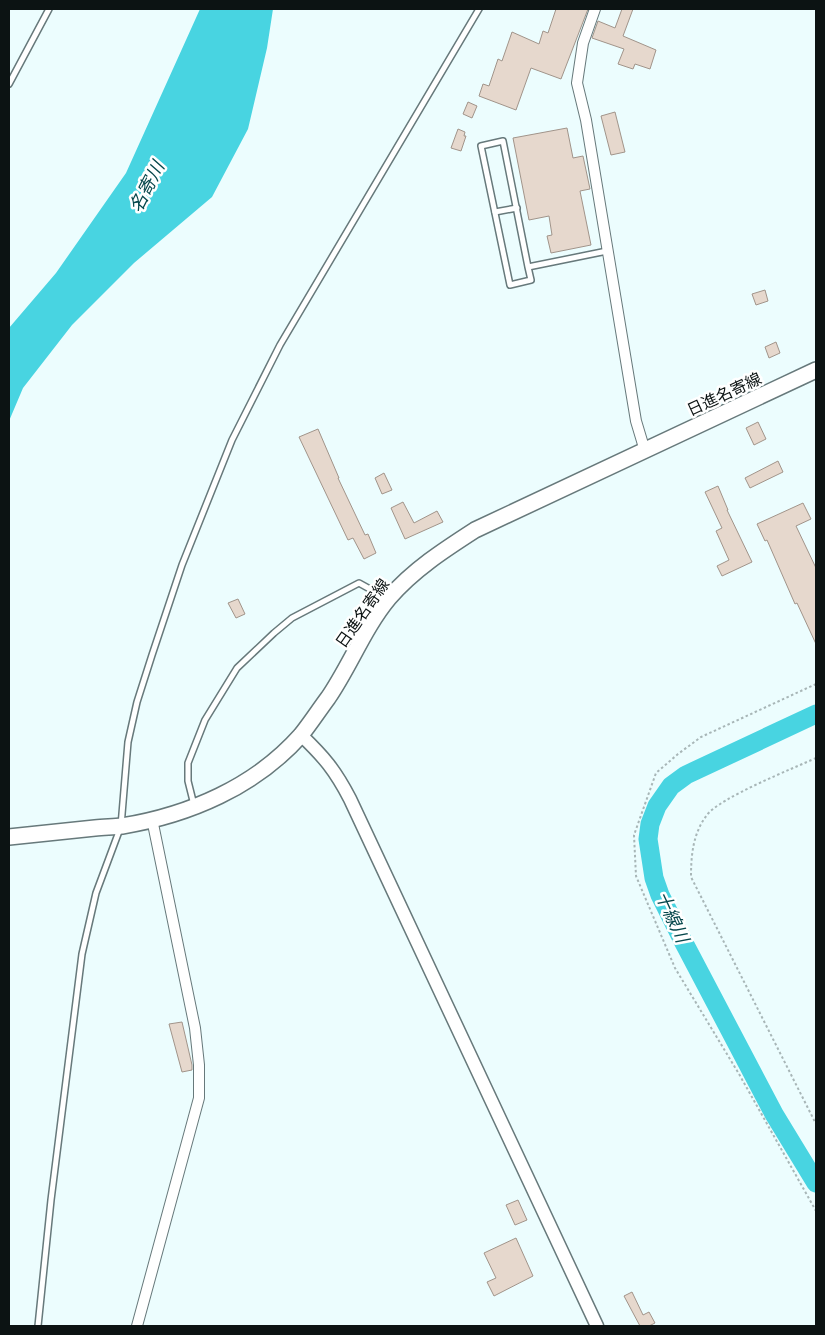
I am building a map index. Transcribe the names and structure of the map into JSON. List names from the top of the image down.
{
  "streets": {
    "main road": ["日進名寄線"]
  },
  "water": ["名寄川", "十線川"]
}
